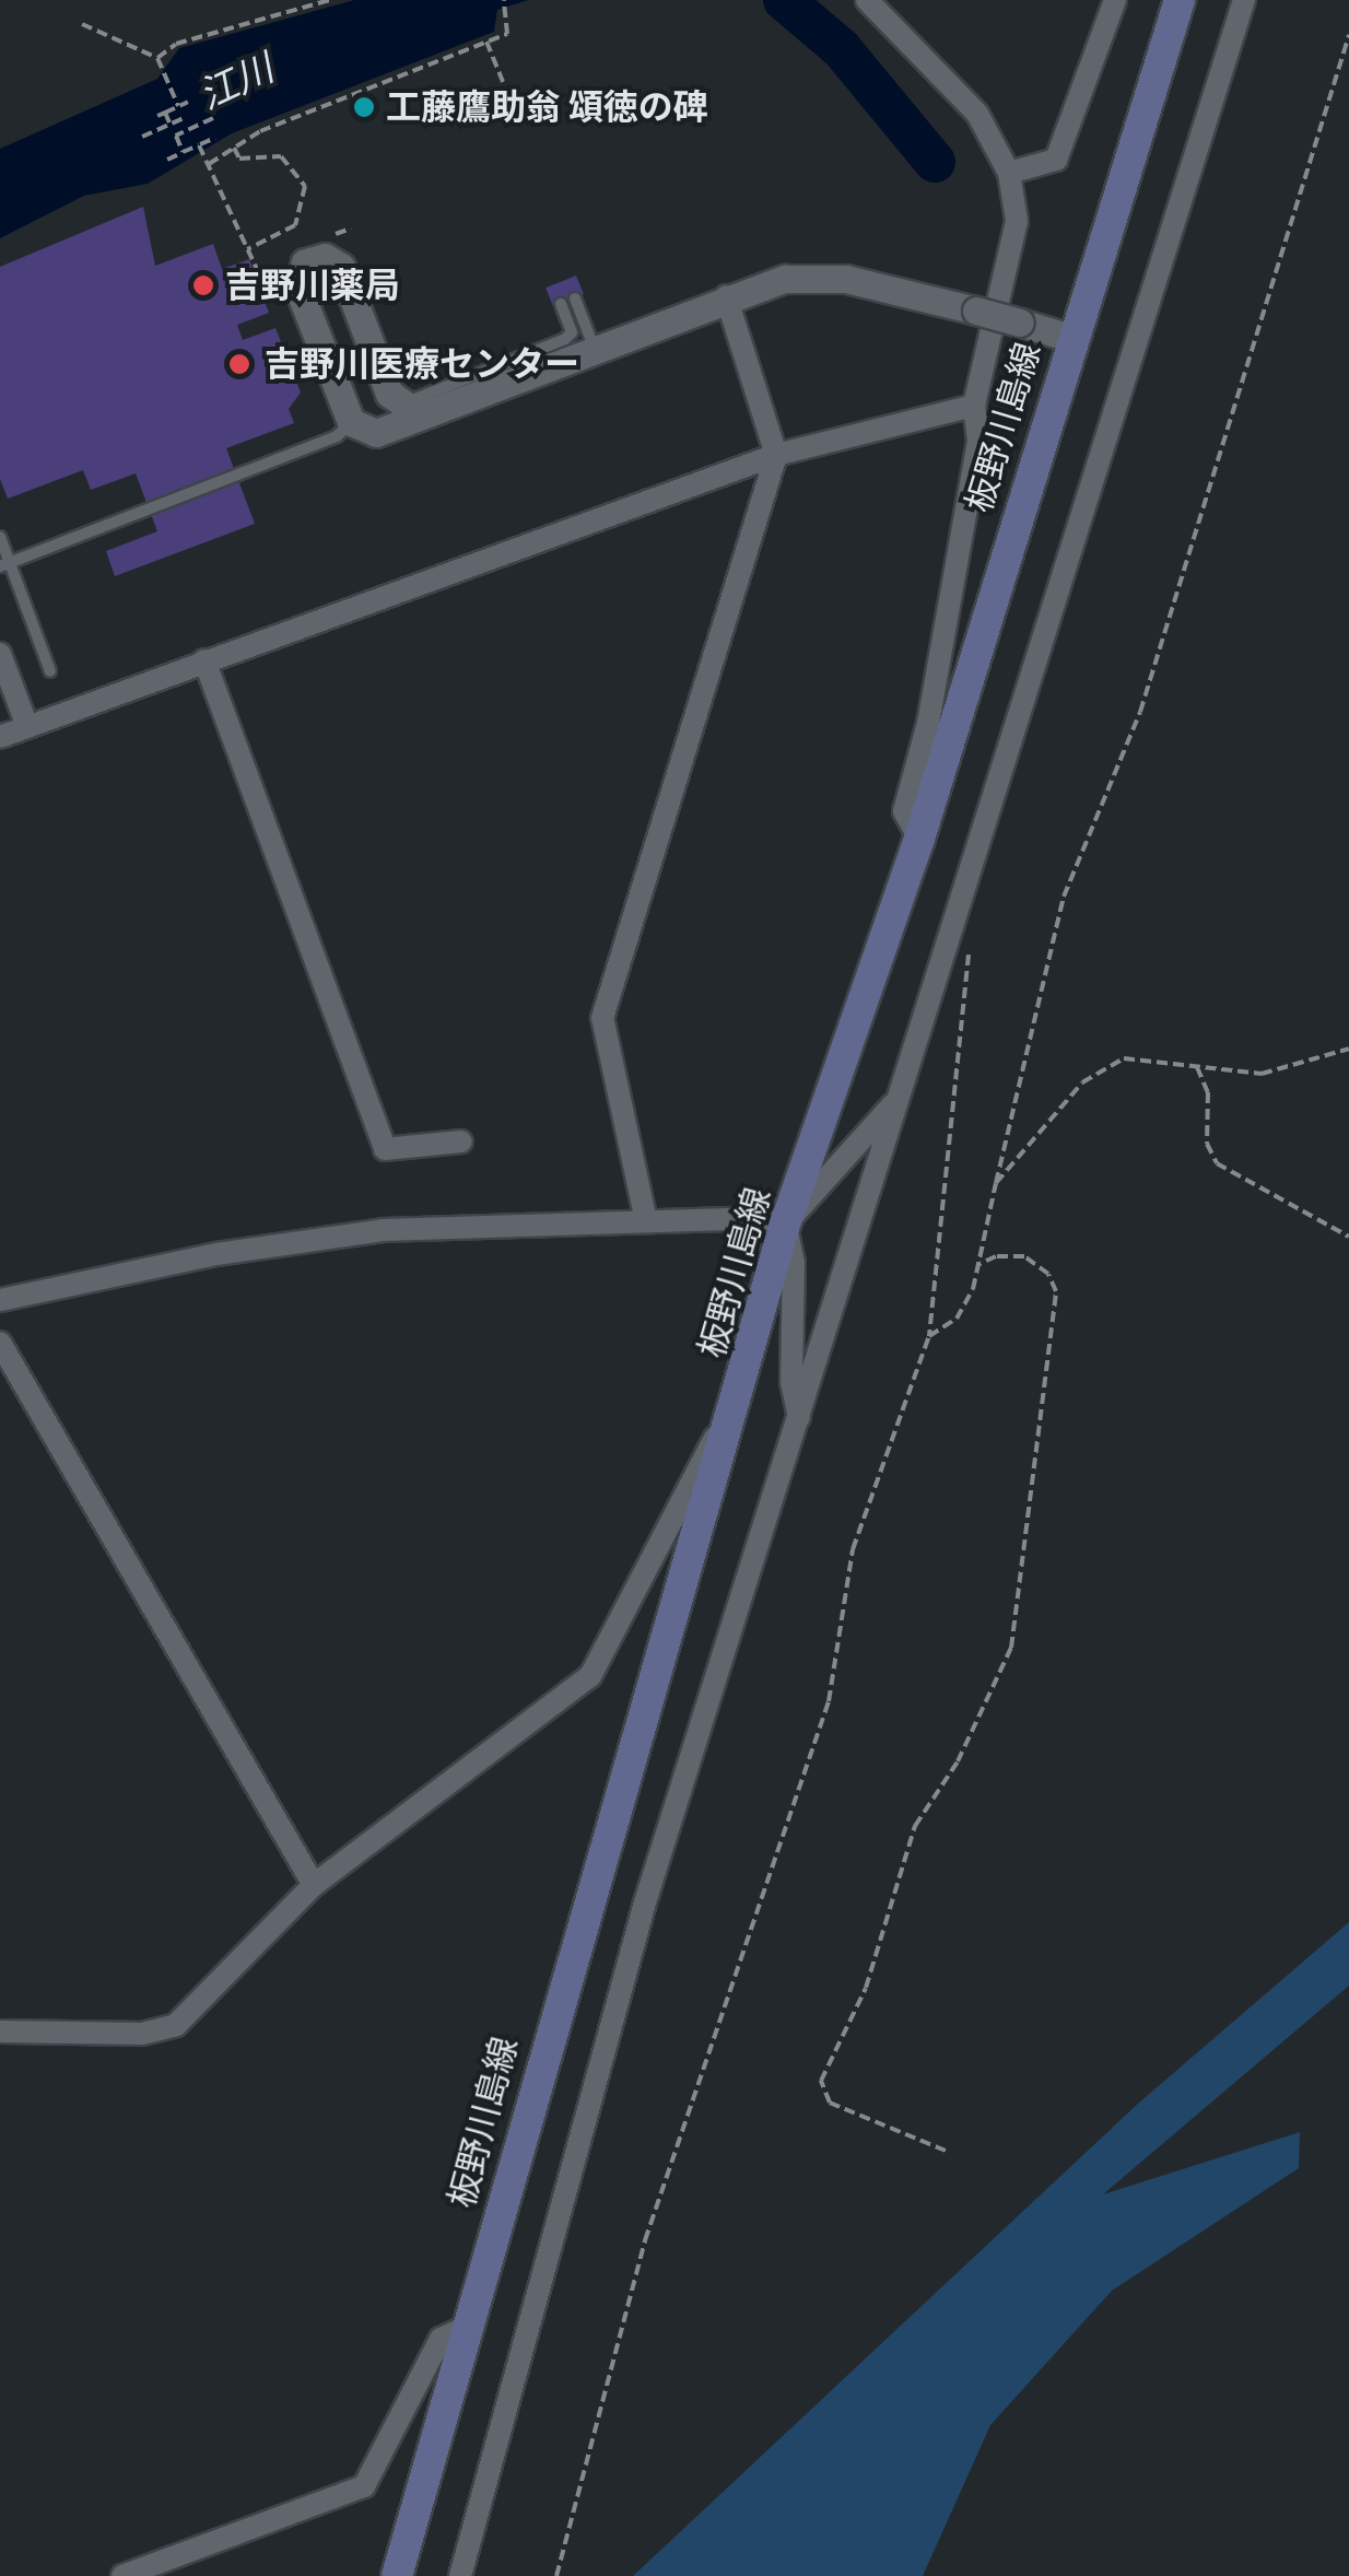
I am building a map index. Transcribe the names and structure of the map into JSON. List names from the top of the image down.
{
  "streets": {
    "main road": ["板野川島線"]
  },
  "water": ["江川"],
  "places": ["工藤鷹助翁 頌徳の碑", "吉野川薬局", "吉野川医療センター"]
}
